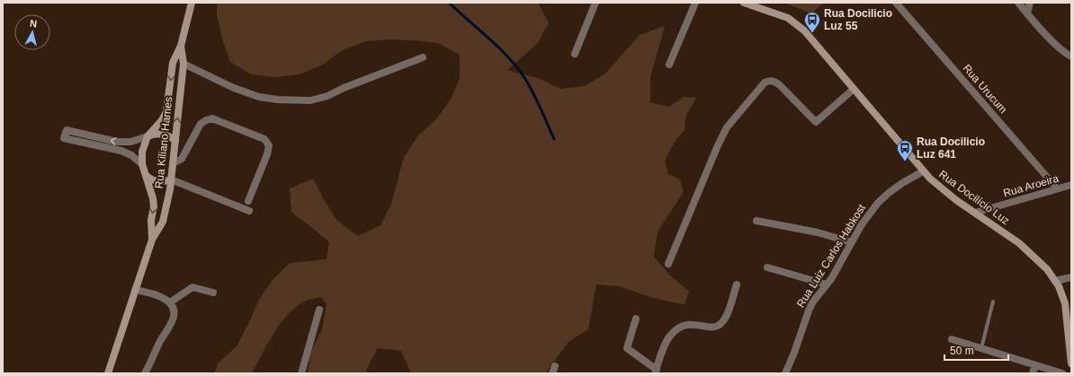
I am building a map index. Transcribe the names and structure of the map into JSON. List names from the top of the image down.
{
  "streets": {
    "main road": ["Rua Kiliano Hames", "Rua Docilício Luz"],
    "street": ["Rua Urucum", "Rua Aroeira", "Rua Luiz Carlos Habkost"]
  },
  "crossings": [
    ["Rua Urucum", "Rua Aroeira"],
    ["Rua Aroeira", "Rua Docilício Luz"],
    ["Rua Docilício Luz", "Rua Luiz Carlos Habkost"]
  ],
  "places": {
    "bus stop": ["Rua Docilicio Luz 55", "Rua Docilicio Luz 641"]
  },
  "scale_bar": "50 m",
  "north": "top"
}
